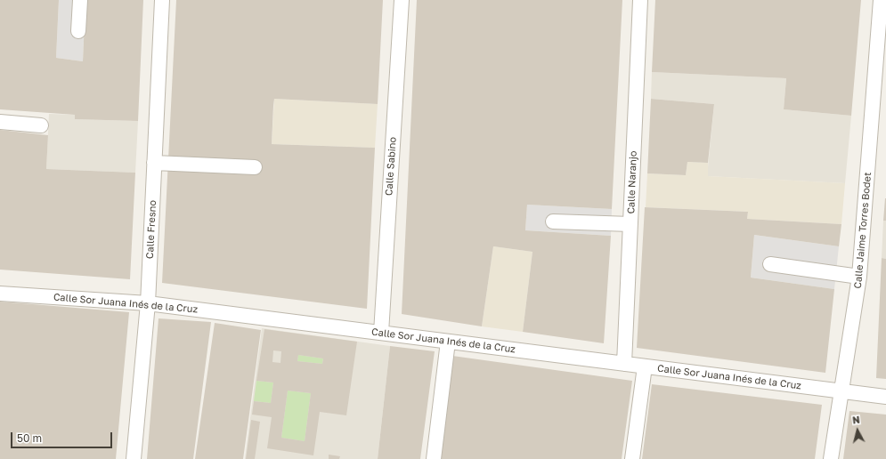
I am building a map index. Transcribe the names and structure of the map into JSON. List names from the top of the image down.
{
  "streets": {
    "street": [
      "Calle Sabino",
      "Calle Naranjo",
      "Calle Fresno",
      "Calle Jaime Torres Bodet",
      "Calle Sor Juana Inés de la Cruz"
    ]
  },
  "crossings": [
    ["Calle Sabino", "Calle Sor Juana Inés de la Cruz"],
    ["Calle Naranjo", "Calle Sor Juana Inés de la Cruz"],
    ["Calle Fresno", "Calle Sor Juana Inés de la Cruz"],
    ["Calle Jaime Torres Bodet", "Calle Sor Juana Inés de la Cruz"]
  ],
  "scale_bar": "50 m",
  "north": "top"
}
